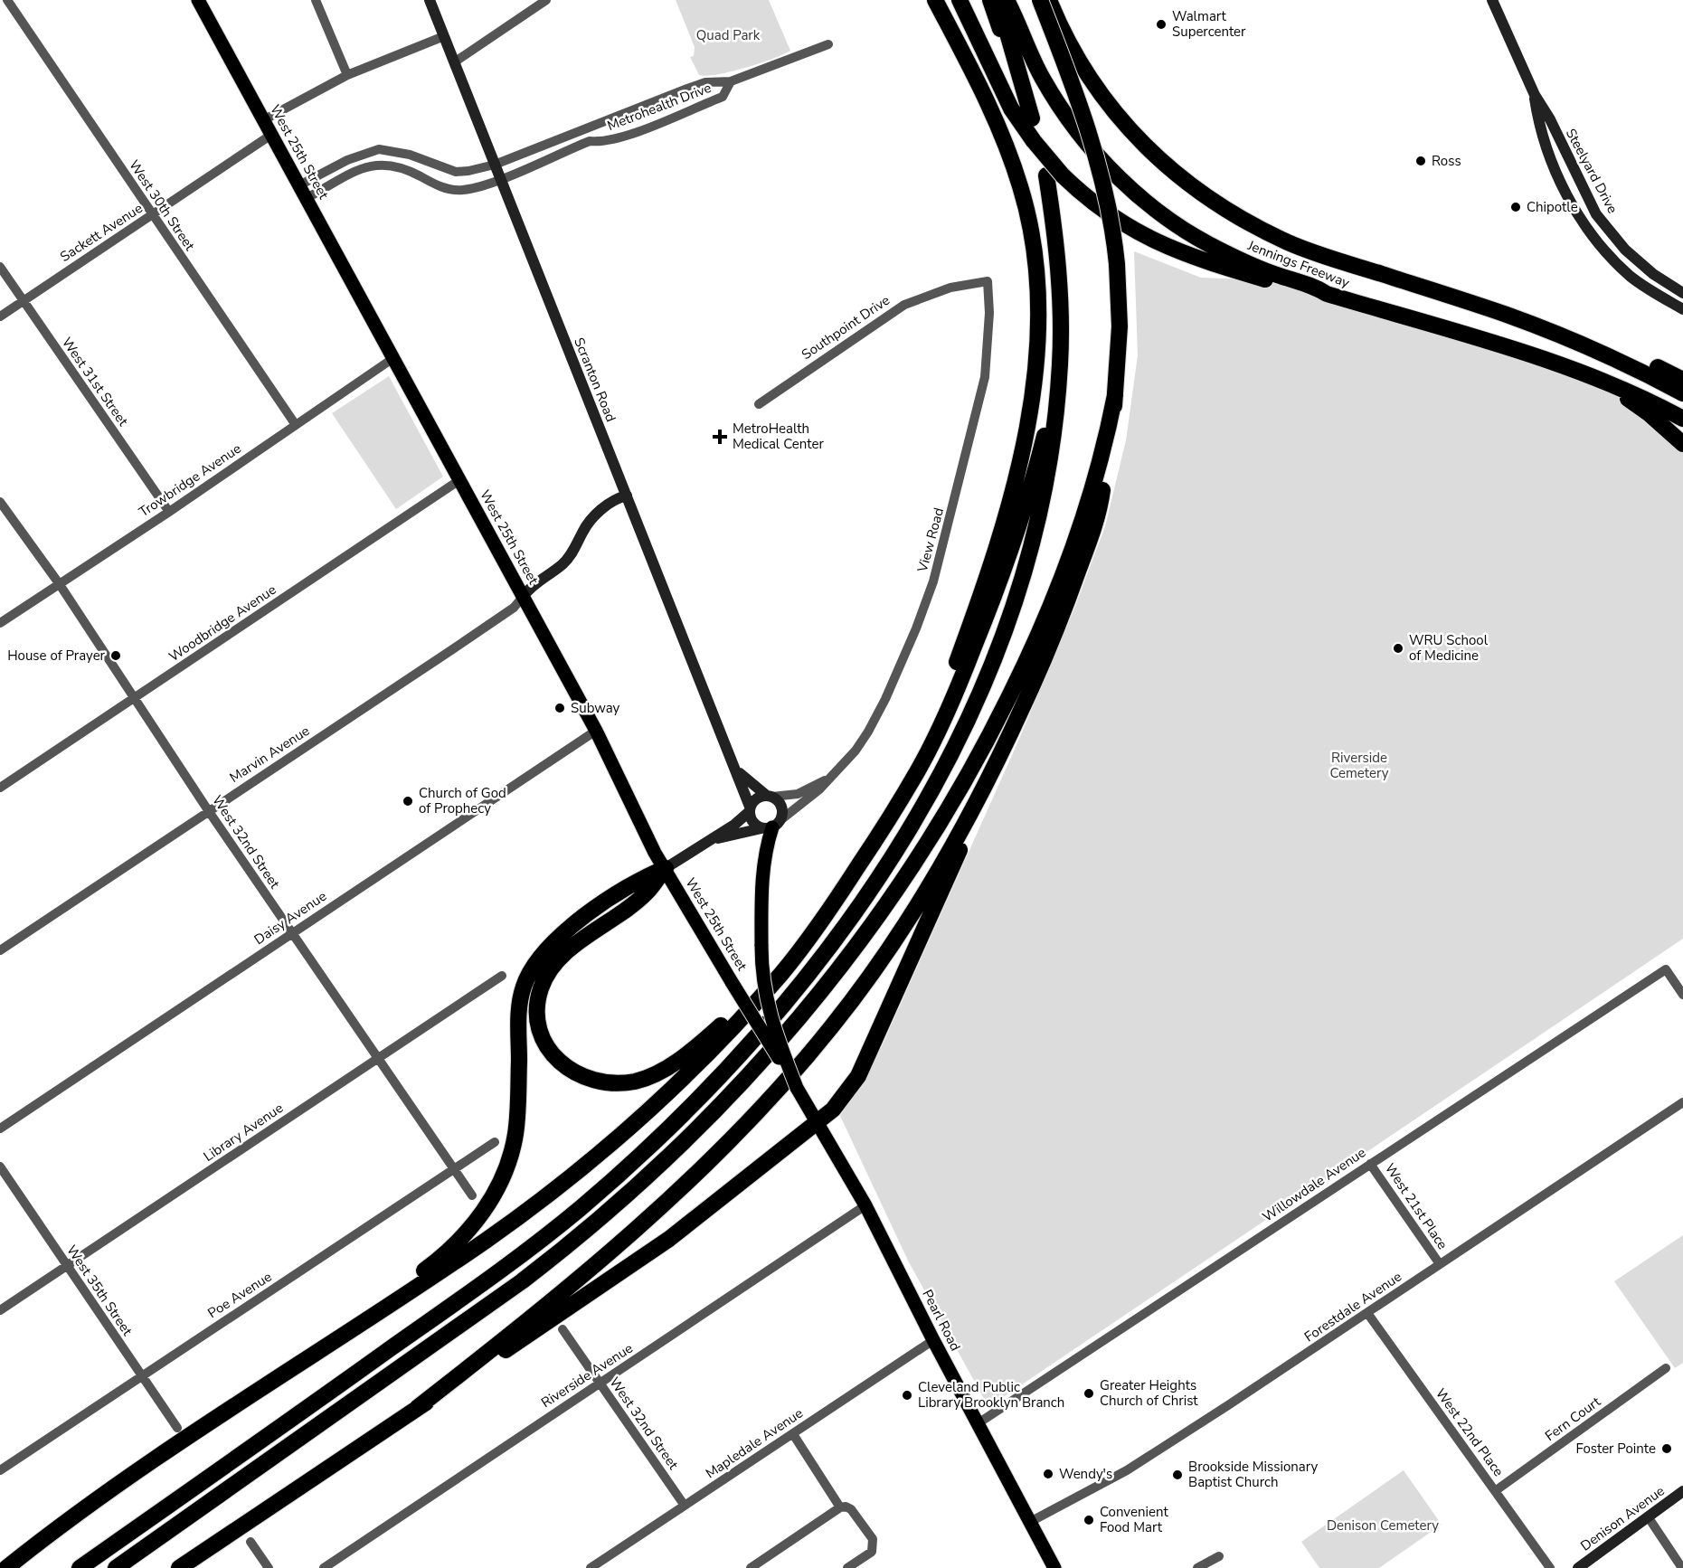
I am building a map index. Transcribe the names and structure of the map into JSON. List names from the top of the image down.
{
  "streets": {
    "highway": ["Jennings Freeway"],
    "main road": ["West 25th Street", "Pearl Road"],
    "street": [
      "Metrohealth Drive",
      "Steelyard Drive",
      "West 30th Street",
      "Sackett Avenue",
      "Southpoint Drive",
      "Scranton Road",
      "West 31st Street",
      "Trowbridge Avenue",
      "View Road",
      "Woodbridge Avenue",
      "Marvin Avenue",
      "West 32nd Street",
      "Daisy Avenue",
      "Library Avenue",
      "Willowdale Avenue",
      "West 21st Place",
      "West 35th Street",
      "Poe Avenue",
      "Forestdale Avenue",
      "Riverside Avenue",
      "Fern Court",
      "West 22nd Place",
      "Mapledale Avenue",
      "Denison Avenue"
    ]
  },
  "crossings": [
    ["Metrohealth Drive", "West 25th Street"],
    ["Metrohealth Drive", "Scranton Road"],
    ["West 25th Street", "Sackett Avenue"],
    ["West 25th Street", "Trowbridge Avenue"],
    ["West 25th Street", "Woodbridge Avenue"],
    ["West 25th Street", "Marvin Avenue"],
    ["West 25th Street", "Daisy Avenue"],
    ["West 25th Street", "Pearl Road"],
    ["West 30th Street", "Sackett Avenue"],
    ["West 30th Street", "Trowbridge Avenue"],
    ["Sackett Avenue", "West 31st Street"],
    ["Southpoint Drive", "View Road"],
    ["Scranton Road", "View Road"],
    ["West 31st Street", "Trowbridge Avenue"],
    ["Trowbridge Avenue", "West 32nd Street"],
    ["Woodbridge Avenue", "West 32nd Street"],
    ["Marvin Avenue", "West 32nd Street"],
    ["West 32nd Street", "Daisy Avenue"],
    ["West 32nd Street", "Library Avenue"],
    ["West 32nd Street", "Poe Avenue"],
    ["West 32nd Street", "Riverside Avenue"],
    ["West 32nd Street", "Mapledale Avenue"],
    ["Library Avenue", "West 35th Street"],
    ["Willowdale Avenue", "West 21st Place"],
    ["Willowdale Avenue", "Pearl Road"],
    ["West 21st Place", "Forestdale Avenue"],
    ["West 35th Street", "Poe Avenue"],
    ["Forestdale Avenue", "Pearl Road"],
    ["Forestdale Avenue", "West 22nd Place"],
    ["Pearl Road", "Riverside Avenue"],
    ["Pearl Road", "Mapledale Avenue"],
    ["Fern Court", "West 22nd Place"]
  ],
  "parks": ["Quad Park", "Riverside Cemetery", "Denison Cemetery"],
  "places": {
    "other": [
      "Walmart Supercenter",
      "Ross",
      "Chipotle",
      "WRU School of Medicine",
      "House of Prayer",
      "Subway",
      "Church of God of Prophecy",
      "Greater Heights Church of Christ",
      "Cleveland Public Library Brooklyn Branch",
      "Foster Pointe",
      "Wendy's",
      "Brookside Missionary Baptist Church",
      "Convenient Food Mart"
    ],
    "health": ["MetroHealth Medical Center"]
  }
}
